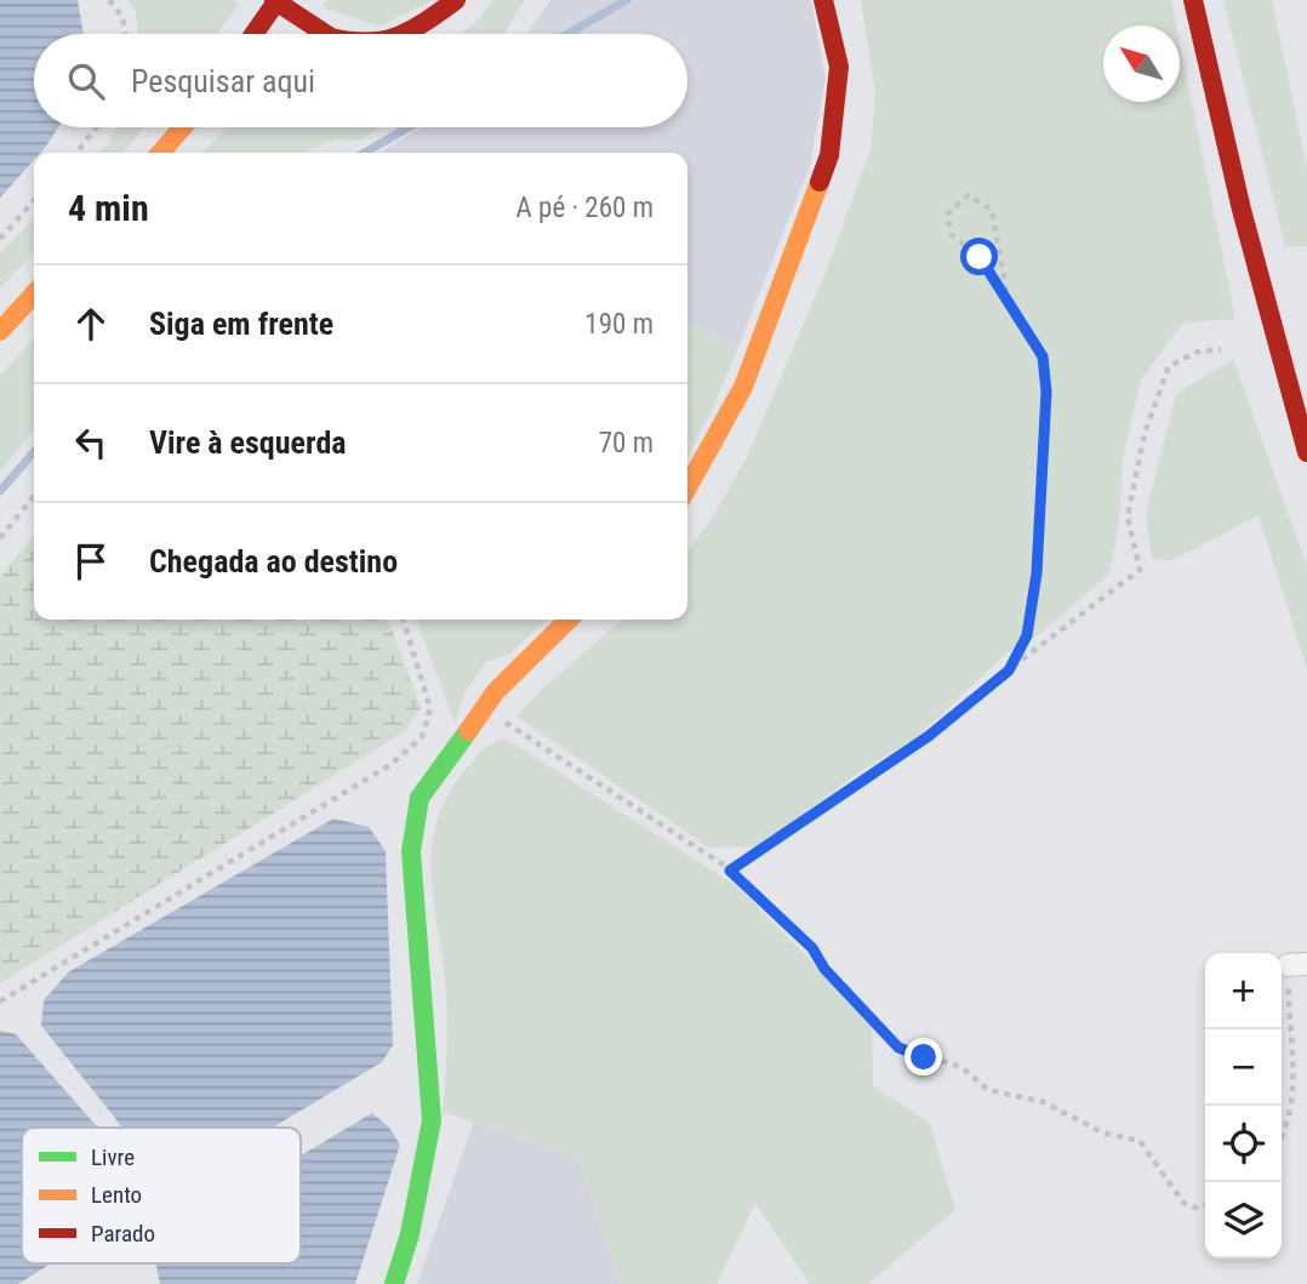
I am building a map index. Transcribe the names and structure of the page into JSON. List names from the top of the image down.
{
  "legend": ["Livre", "Lento", "Parado"],
  "north": "top left",
  "page": {
    "search": "Pesquisar aqui",
    "heading": ["4 min", "A pé · 260 m"],
    "list": [
      ["Siga em frente", "190 m"],
      ["Vire à esquerda", "70 m"],
      "Chegada ao destino"
    ],
    "map_buttons": ["+", "−"]
  }
}
